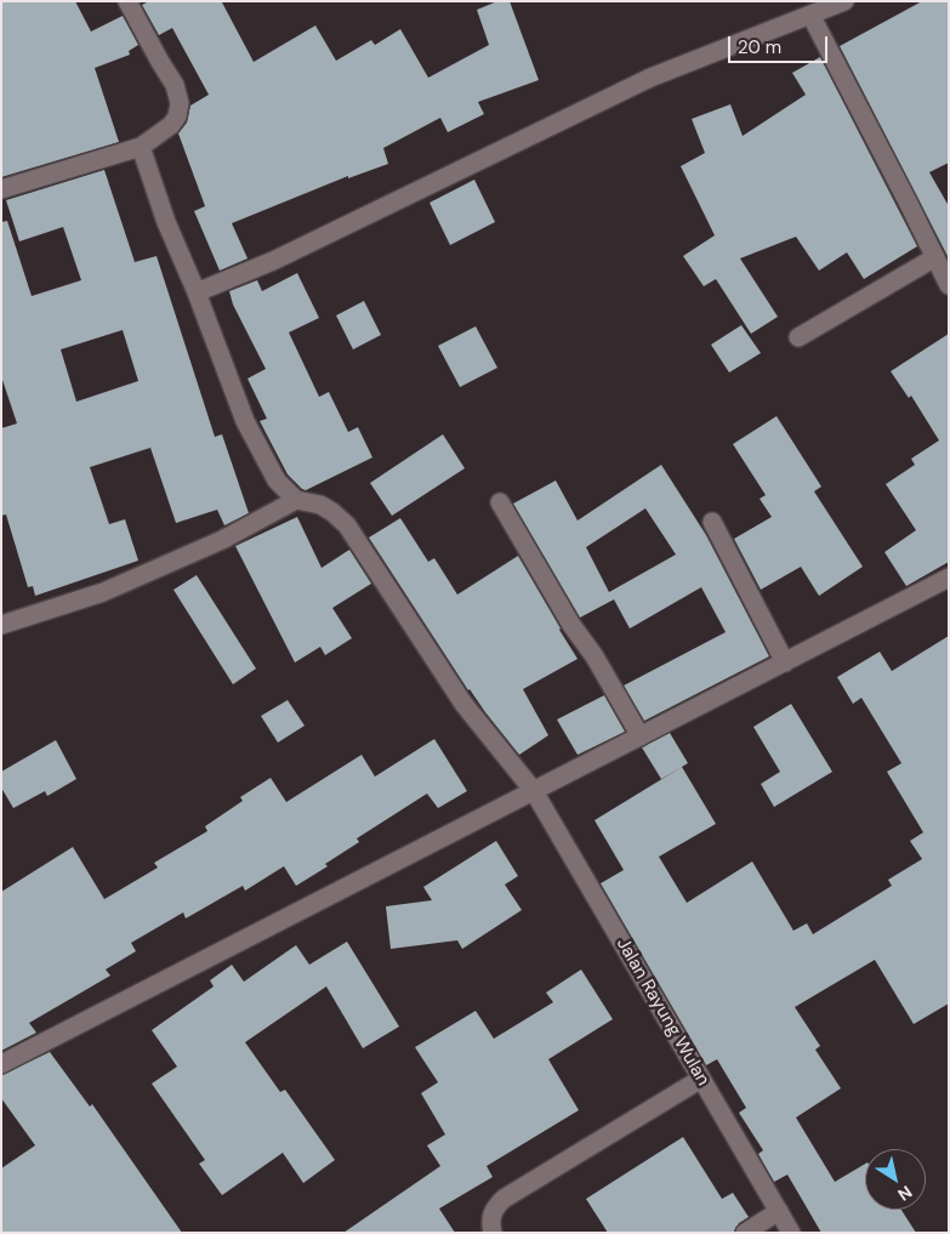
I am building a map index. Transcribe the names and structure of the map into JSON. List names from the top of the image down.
{
  "streets": {
    "street": ["Jalan Rayung Wulan"]
  },
  "scale_bar": "20 m",
  "north": "bottom right"
}
